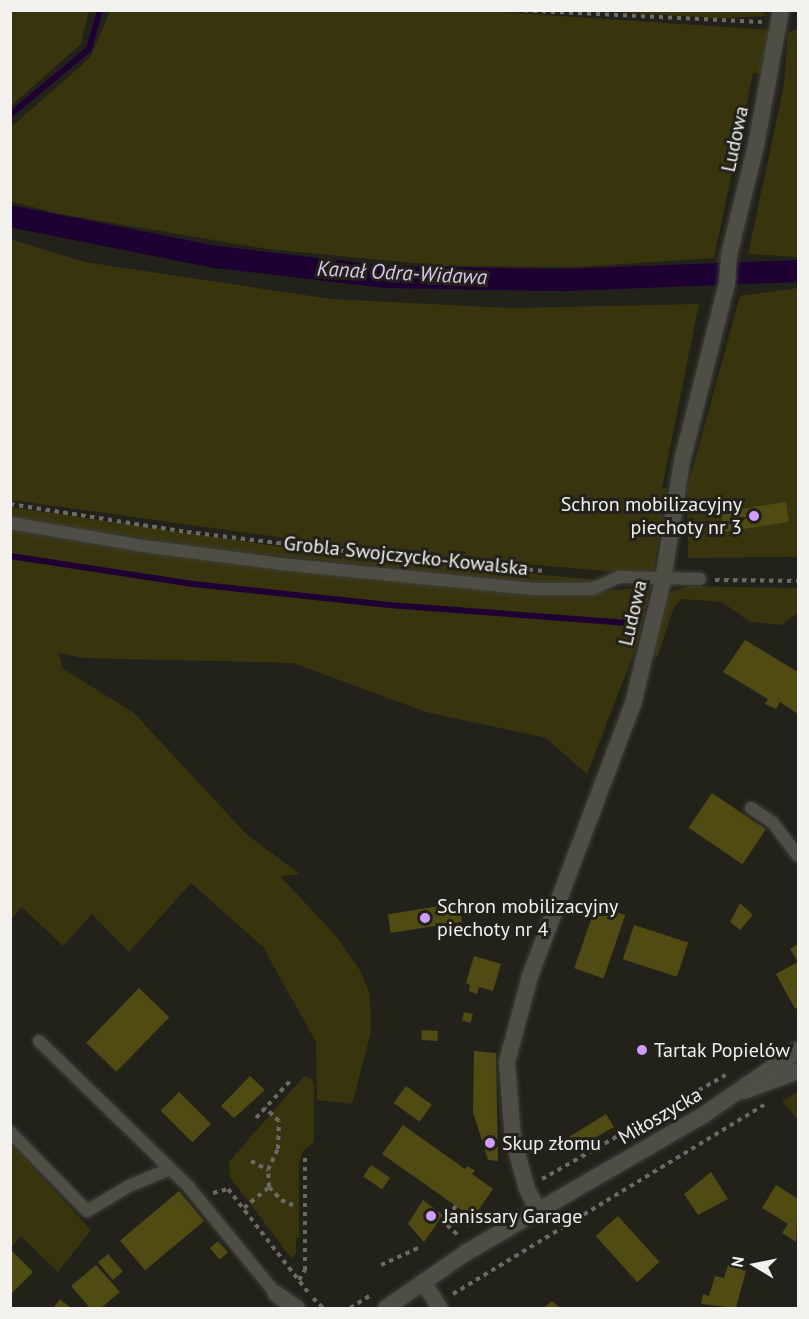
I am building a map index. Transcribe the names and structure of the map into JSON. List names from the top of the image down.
{
  "streets": {
    "street": ["Ludowa", "Miłoszycka"],
    "lane": ["Grobla Swojczycko-Kowalska"]
  },
  "crossings": [
    ["Ludowa", "Grobla Swojczycko-Kowalska"],
    ["Ludowa", "Miłoszycka"]
  ],
  "water": ["Kanał Odra-Widawa"],
  "places": [
    "Schron mobilizacyjny piechoty nr 3",
    "Schron mobilizacyjny piechoty nr 4",
    "Tartak Popielów",
    "Skup złomu",
    "Janissary Garage"
  ],
  "north": "left"
}
